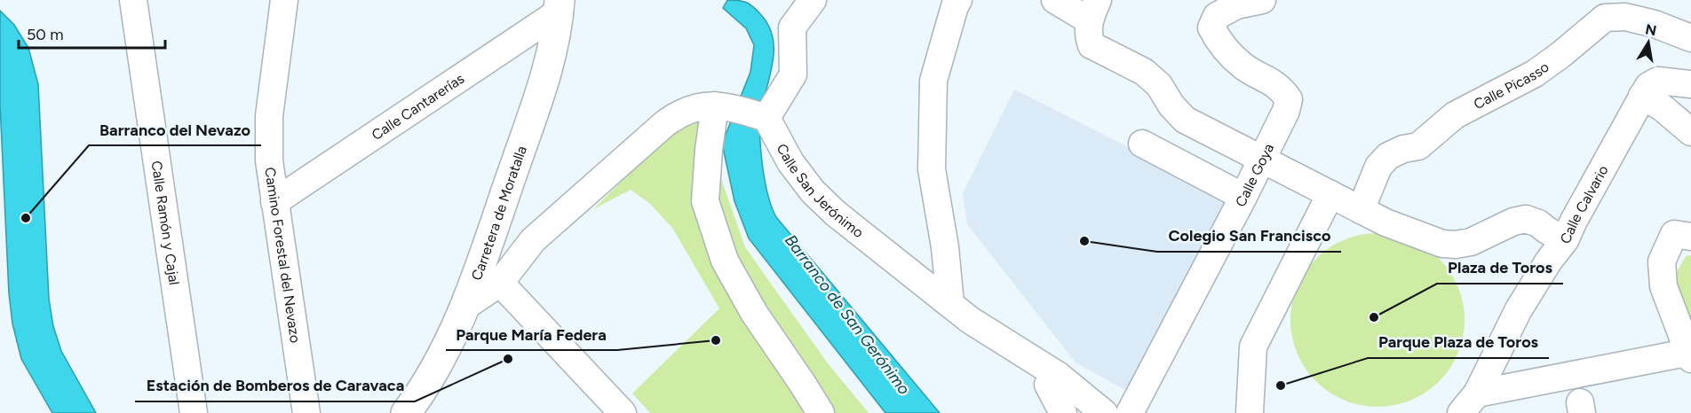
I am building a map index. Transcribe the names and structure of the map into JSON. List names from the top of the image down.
{
  "streets": {
    "main road": ["Carretera de Moratalla"],
    "street": [
      "Calle Picasso",
      "Calle Cantarerías",
      "Calle Goya",
      "Calle San Jerónimo",
      "Calle Calvario",
      "Calle Ramón y Cajal",
      "Camino Forestal del Nevazo"
    ]
  },
  "crossings": [
    ["Calle Cantarerías", "Carretera de Moratalla"],
    ["Calle Cantarerías", "Camino Forestal del Nevazo"]
  ],
  "water": ["Barranco de San Gerónimo"],
  "places": [
    "Barranco del Nevazo",
    "Colegio San Francisco",
    "Plaza de Toros",
    "Parque María Federa",
    "Estación de Bomberos de Caravaca",
    "Parque Plaza de Toros"
  ],
  "scale_bar": "50 m",
  "north": "top"
}
